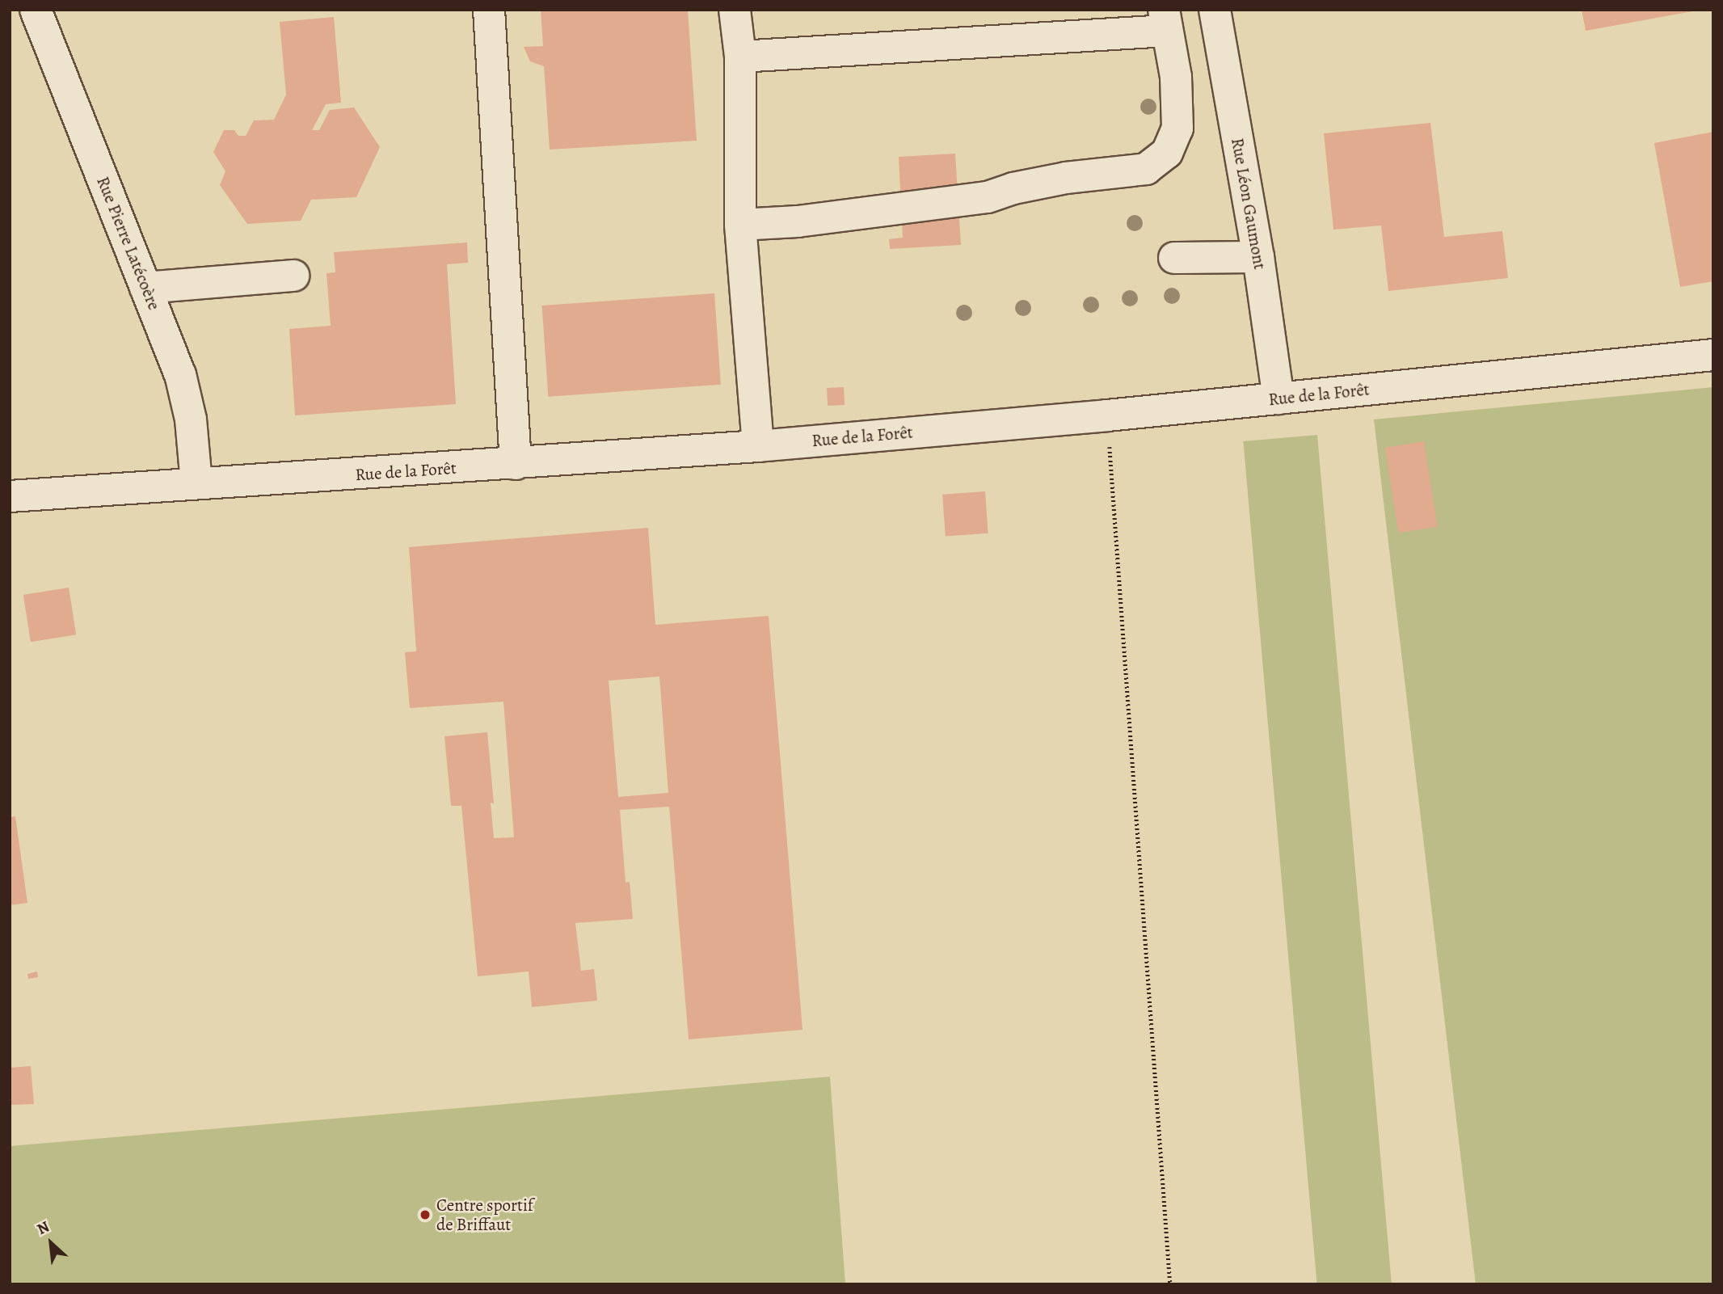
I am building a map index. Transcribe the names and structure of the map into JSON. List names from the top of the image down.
{
  "streets": {
    "street": ["Rue Léon Gaumont", "Rue Pierre Latécoère", "Rue de la Forêt"]
  },
  "crossings": [
    ["Rue Léon Gaumont", "Rue de la Forêt"],
    ["Rue Pierre Latécoère", "Rue de la Forêt"]
  ],
  "places": ["Centre sportif de Briffaut"],
  "north": "top left"
}
